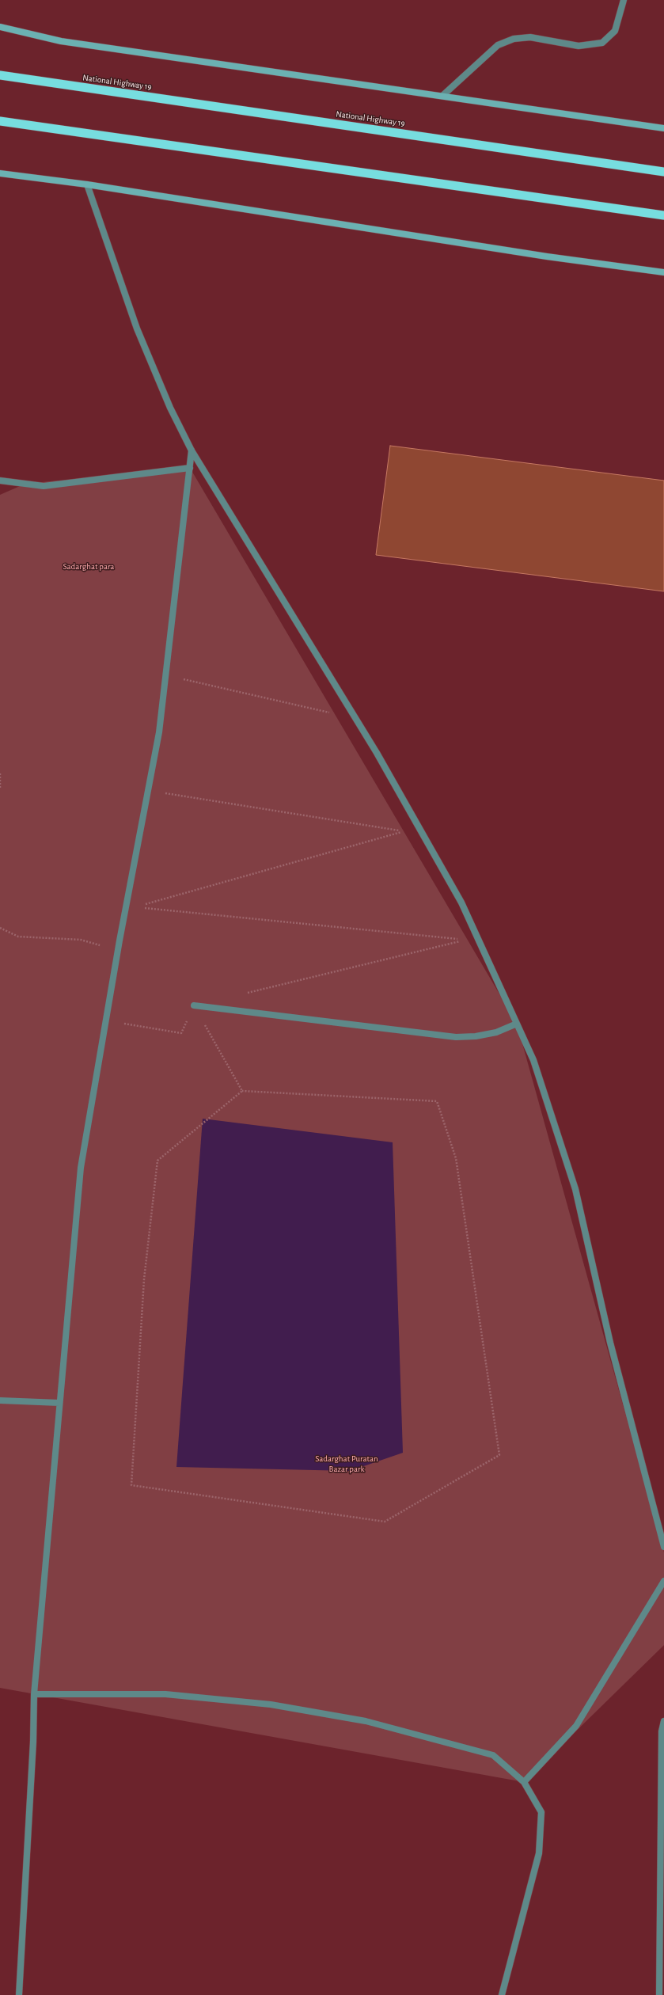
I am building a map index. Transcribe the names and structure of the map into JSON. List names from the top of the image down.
{
  "streets": {
    "highway": ["National Highway 19"]
  },
  "parks": ["Sadarghat para", "Sadarghat Puratan Bazar park"]
}
